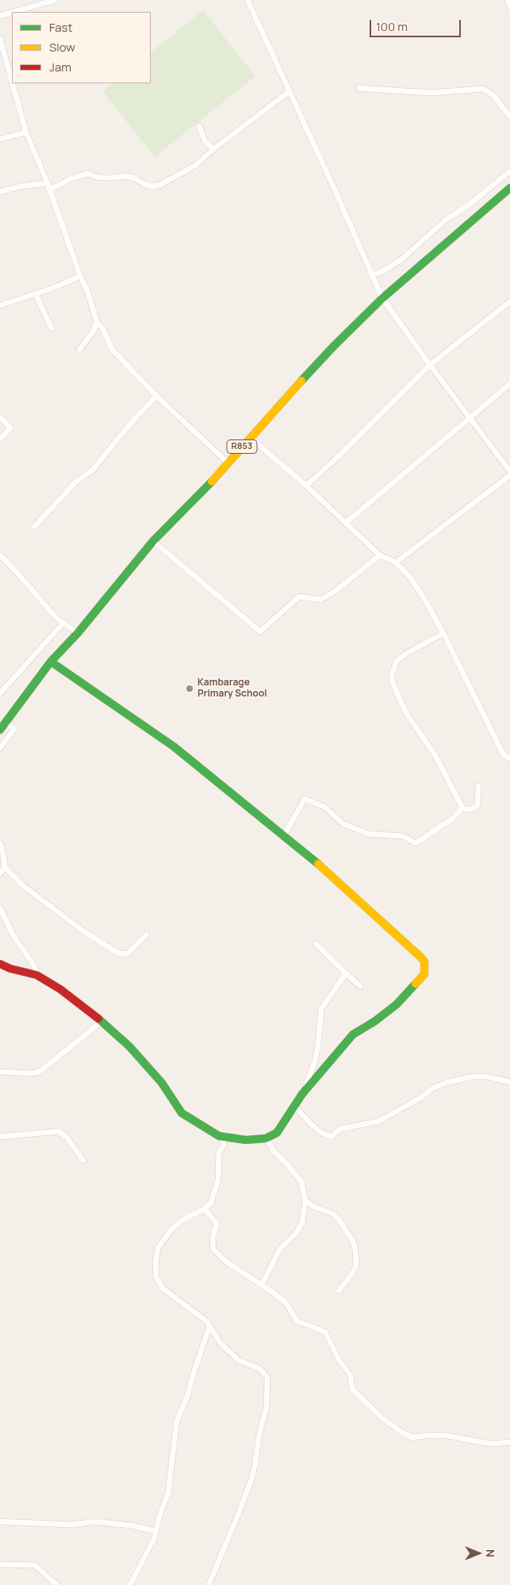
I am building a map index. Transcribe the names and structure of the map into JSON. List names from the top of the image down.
{
  "streets": {
    "street": ["R853"]
  },
  "places": ["Kambarage Primary School"],
  "legend": ["Fast", "Slow", "Jam"],
  "scale_bar": "100 m",
  "north": "right"
}
